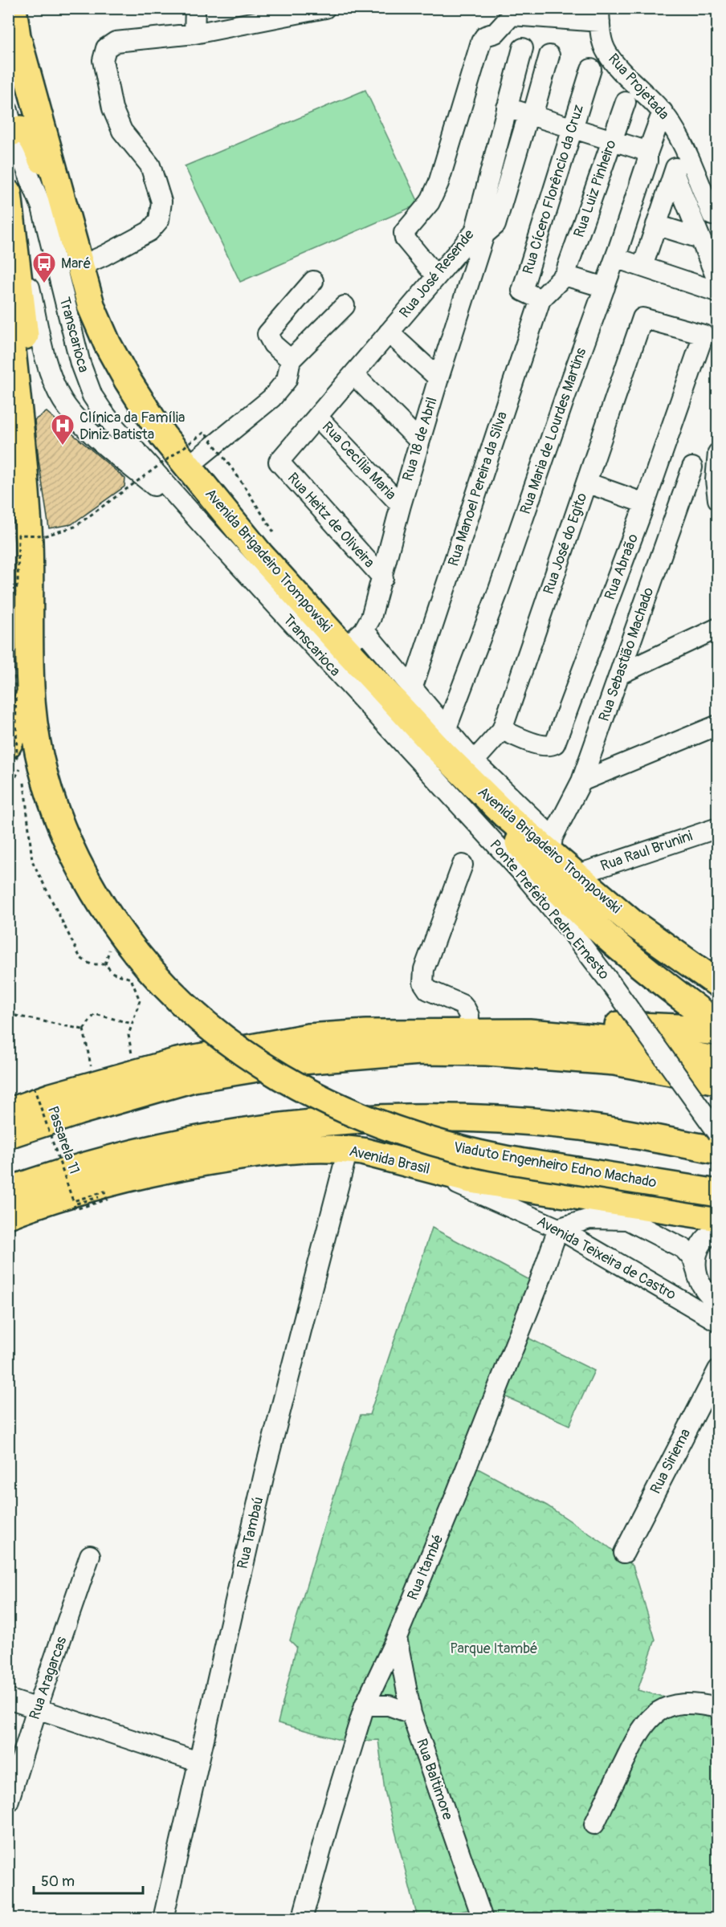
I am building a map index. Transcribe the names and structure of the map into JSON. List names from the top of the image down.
{
  "streets": {
    "highway": ["Avenida Brigadeiro Trompowski", "Avenida Brasil", "Viaduto Engenheiro Edno Machado"],
    "street": [
      "Rua Projetada",
      "Rua Luiz Pinheiro",
      "Rua Cícero Florêncio da Cruz",
      "Rua José Resende",
      "Transcarioca",
      "Rua Maria de Lourdes Martins",
      "Rua 18 de Abril",
      "Rua Cecília Maria",
      "Rua Manoel Pereira da Silva",
      "Rua Heitz de Oliveira",
      "Rua José do Egito",
      "Rua Abraão",
      "Rua Sebastião Machado",
      "Rua Raul Brunini",
      "Ponte Prefeito Pedro Ernesto",
      "Avenida Teixeira de Castro",
      "Rua Siriema",
      "Rua Tambaú",
      "Rua Itambé",
      "Rua Aragarcas",
      "Rua Baltimore"
    ],
    "path": ["Passarela 11"]
  },
  "crossings": [
    ["Rua Projetada", "Rua Maria de Lourdes Martins"],
    ["Rua Luiz Pinheiro", "Rua Manoel Pereira da Silva"],
    ["Rua Cícero Florêncio da Cruz", "Rua Manoel Pereira da Silva"],
    ["Rua José Resende", "Rua 18 de Abril"],
    ["Rua José Resende", "Rua Cecília Maria"],
    ["Rua José Resende", "Rua Heitz de Oliveira"],
    ["Transcarioca", "Ponte Prefeito Pedro Ernesto"],
    ["Rua Maria de Lourdes Martins", "Avenida Brigadeiro Trompowski"],
    ["Rua 18 de Abril", "Rua Cecília Maria"],
    ["Rua 18 de Abril", "Rua Heitz de Oliveira"],
    ["Rua 18 de Abril", "Avenida Brigadeiro Trompowski"],
    ["Rua Manoel Pereira da Silva", "Avenida Brigadeiro Trompowski"],
    ["Rua José do Egito", "Rua Abraão"],
    ["Avenida Brigadeiro Trompowski", "Rua Sebastião Machado"],
    ["Avenida Brigadeiro Trompowski", "Rua Raul Brunini"],
    ["Avenida Brasil", "Avenida Teixeira de Castro"],
    ["Avenida Brasil", "Rua Tambaú"],
    ["Avenida Teixeira de Castro", "Rua Itambé"],
    ["Rua Itambé", "Rua Baltimore"]
  ],
  "parks": ["Parque Itambé"],
  "places": {
    "bus stop": ["Maré"],
    "hospital": ["Clínica da Família Diniz Batista"]
  },
  "scale_bar": "50 m"
}
